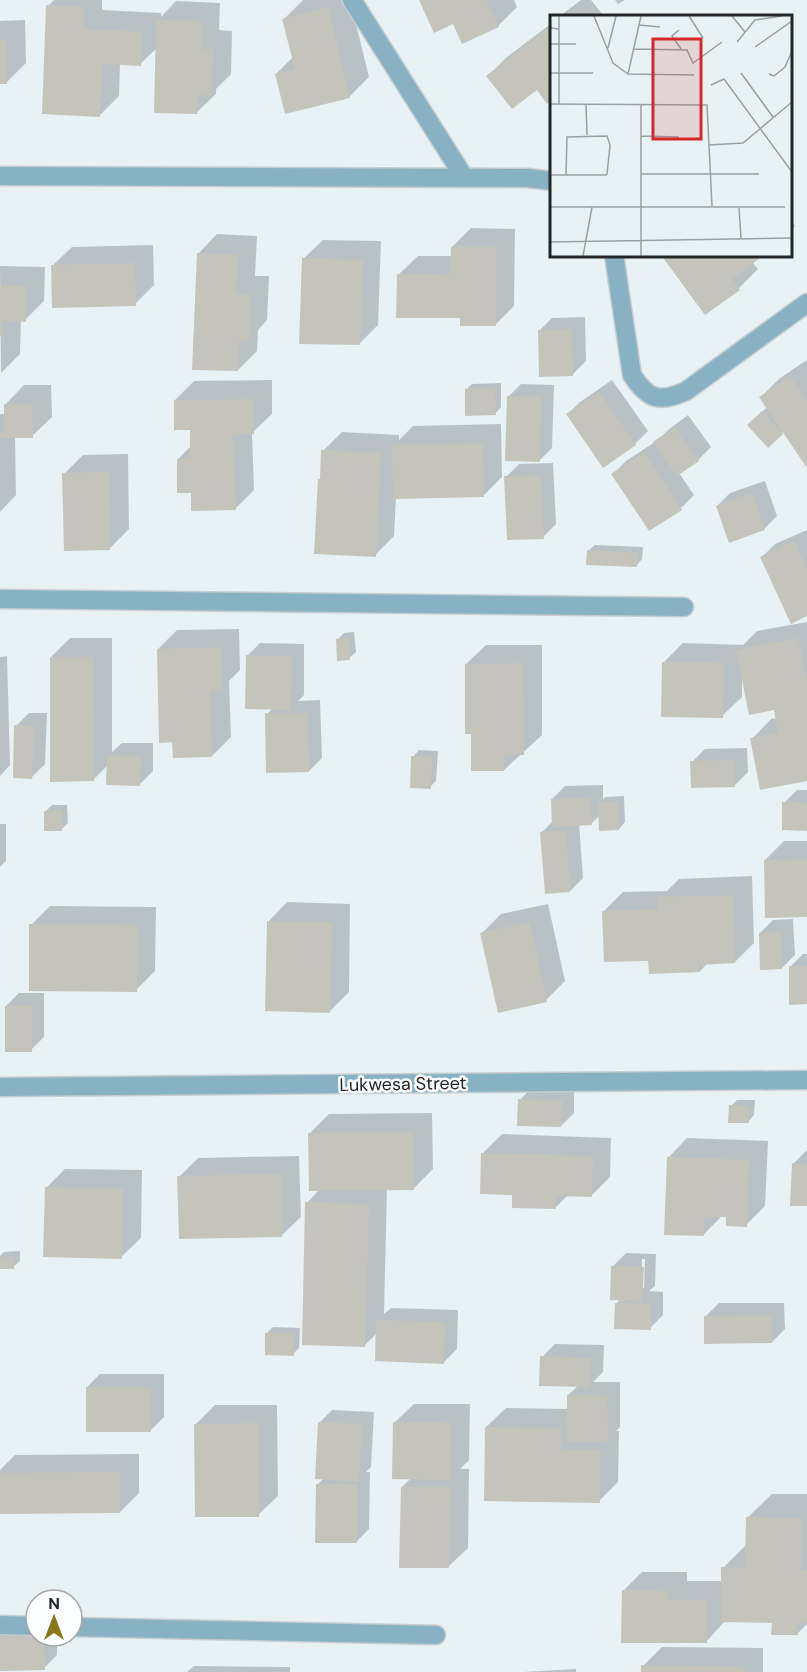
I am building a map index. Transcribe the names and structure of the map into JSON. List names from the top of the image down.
{
  "streets": {
    "street": ["Lukwesa Street"]
  },
  "north": "top"
}
